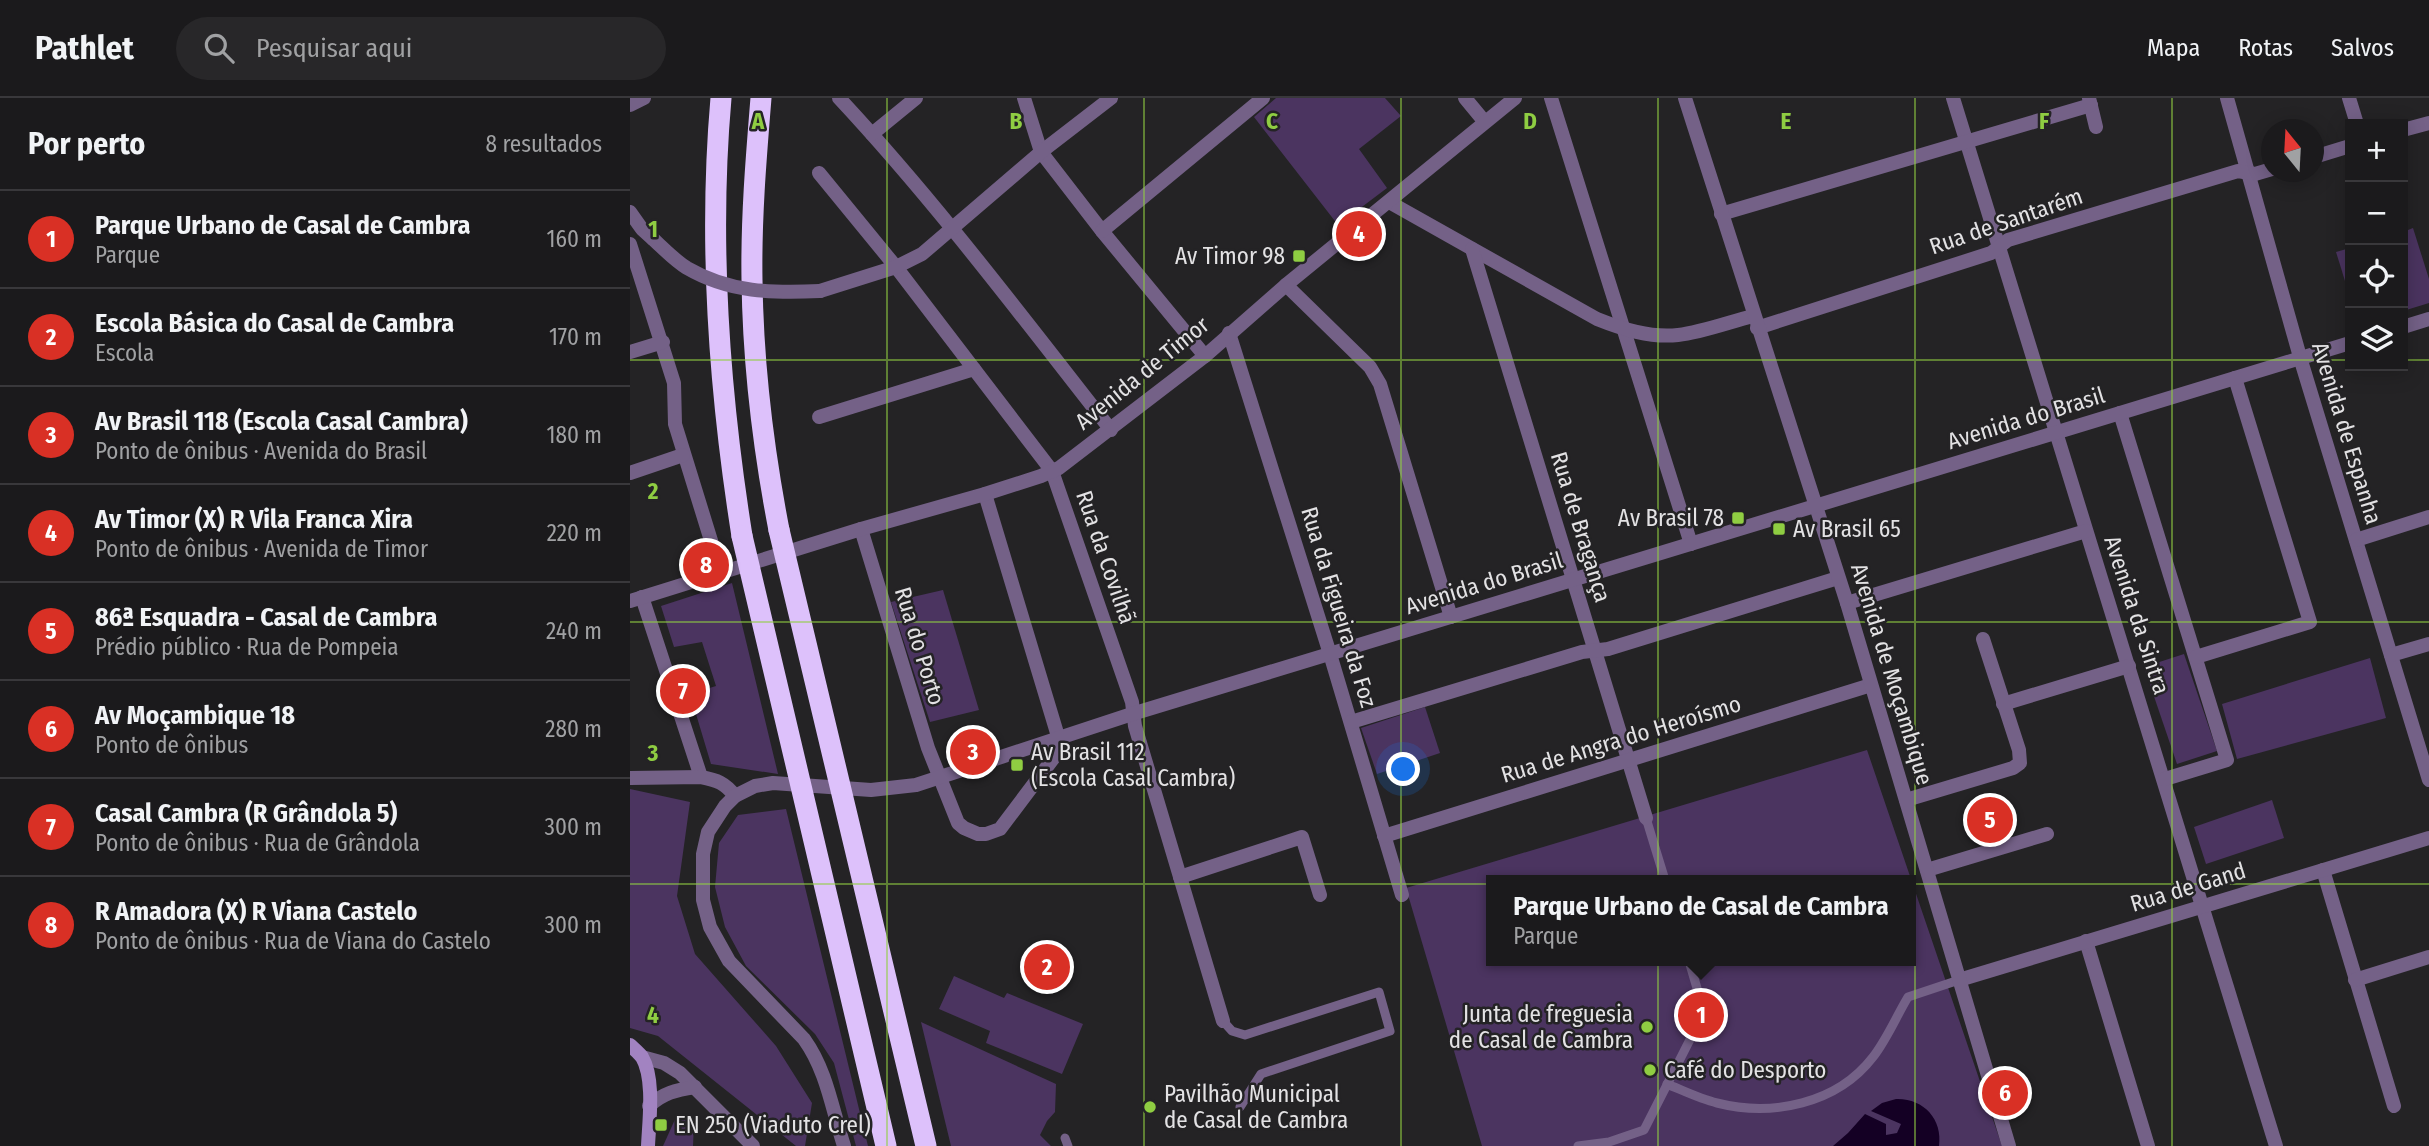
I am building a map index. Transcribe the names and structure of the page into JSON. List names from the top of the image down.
{
  "streets": {
    "street": [
      "Rua de Santarém",
      "Avenida de Timor",
      "Avenida do Brasil",
      "Avenida de Espanha",
      "Rua de Bragança",
      "Rua da Covilhã",
      "Rua da Figueira da Foz",
      "Avenida da Sintra",
      "Rua do Porto",
      "Avenida de Moçambique",
      "Rua de Angra do Heroísmo",
      "Rua de Gand"
    ]
  },
  "crossings": [
    ["Rua de Santarém", "Avenida de Timor"],
    ["Rua de Santarém", "Avenida de Espanha"],
    ["Rua de Santarém", "Rua de Bragança"],
    ["Rua de Santarém", "Avenida da Sintra"],
    ["Rua de Santarém", "Avenida de Moçambique"],
    ["Avenida de Timor", "Rua da Covilhã"],
    ["Avenida de Timor", "Rua da Figueira da Foz"],
    ["Avenida de Timor", "Rua do Porto"],
    ["Avenida do Brasil", "Avenida de Espanha"],
    ["Avenida do Brasil", "Rua de Bragança"],
    ["Avenida do Brasil", "Rua da Covilhã"],
    ["Avenida do Brasil", "Rua da Figueira da Foz"],
    ["Avenida do Brasil", "Avenida da Sintra"],
    ["Avenida do Brasil", "Rua do Porto"],
    ["Avenida do Brasil", "Avenida de Moçambique"],
    ["Rua de Bragança", "Rua de Angra do Heroísmo"],
    ["Rua da Figueira da Foz", "Rua de Angra do Heroísmo"],
    ["Avenida da Sintra", "Rua de Gand"],
    ["Avenida de Moçambique", "Rua de Angra do Heroísmo"],
    ["Avenida de Moçambique", "Rua de Gand"]
  ],
  "places": {
    "transit": [
      "Av Timor 98",
      "Av Brasil 78",
      "Av Brasil 65",
      "Av Brasil 112 (Escola Casal Cambra)",
      "EN 250 (Viaduto Crel)"
    ],
    "other": ["Junta de freguesia de Casal de Cambra", "Café do Desporto", "Pavilhão Municipal de Casal de Cambra"]
  },
  "north": "top",
  "page": {
    "header": "Pathlet",
    "search": "Pesquisar aqui",
    "nav": ["Mapa", "Rotas", "Salvos"],
    "heading": ["Por perto", "8 resultados"],
    "map_buttons": ["+", "−"],
    "list": [
      {
        "mark": "1",
        "name": "Parque Urbano de Casal de Cambra",
        "note": "Parque",
        "value": "160 m"
      },
      {
        "mark": "2",
        "name": "Escola Básica do Casal de Cambra",
        "note": "Escola",
        "value": "170 m"
      },
      {
        "mark": "3",
        "name": "Av Brasil 118 (Escola Casal Cambra)",
        "note": "Ponto de ônibus · Avenida do Brasil",
        "value": "180 m"
      },
      {
        "mark": "4",
        "name": "Av Timor (X) R Vila Franca Xira",
        "note": "Ponto de ônibus · Avenida de Timor",
        "value": "220 m"
      },
      {
        "mark": "5",
        "name": "86ª Esquadra - Casal de Cambra",
        "note": "Prédio público · Rua de Pompeia",
        "value": "240 m"
      },
      {
        "mark": "6",
        "name": "Av Moçambique 18",
        "note": "Ponto de ônibus",
        "value": "280 m"
      },
      {
        "mark": "7",
        "name": "Casal Cambra (R Grândola 5)",
        "note": "Ponto de ônibus · Rua de Grândola",
        "value": "300 m"
      },
      {
        "mark": "8",
        "name": "R Amadora (X) R Viana Castelo",
        "note": "Ponto de ônibus · Rua de Viana do Castelo",
        "value": "300 m"
      }
    ],
    "pins": [
      "4",
      "8",
      "7",
      "3",
      "5",
      "2",
      "1",
      "6"
    ],
    "popup": ["Parque Urbano de Casal de Cambra", "Parque"]
  },
  "grid": {
    "columns": [
      "A",
      "B",
      "C",
      "D",
      "E",
      "F"
    ],
    "rows": [
      "1",
      "2",
      "3",
      "4"
    ]
  }
}
